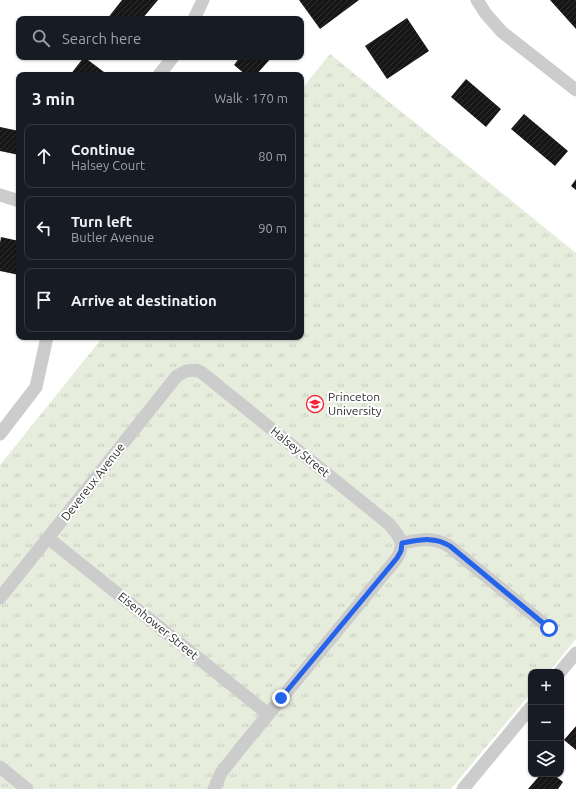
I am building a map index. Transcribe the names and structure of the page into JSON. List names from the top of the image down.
{
  "streets": {
    "street": ["Halsey Street", "Devereux Avenue", "Eisenhower Street"]
  },
  "crossings": [
    ["Halsey Street", "Devereux Avenue"],
    ["Devereux Avenue", "Eisenhower Street"]
  ],
  "places": {
    "school or university": ["Princeton University"]
  },
  "page": {
    "search": "Search here",
    "heading": ["3 min", "Walk · 170 m"],
    "list": [
      ["Continue", "Halsey Court", "80 m"],
      ["Turn left", "Butler Avenue", "90 m"],
      "Arrive at destination"
    ],
    "map_buttons": ["+", "−"]
  }
}
